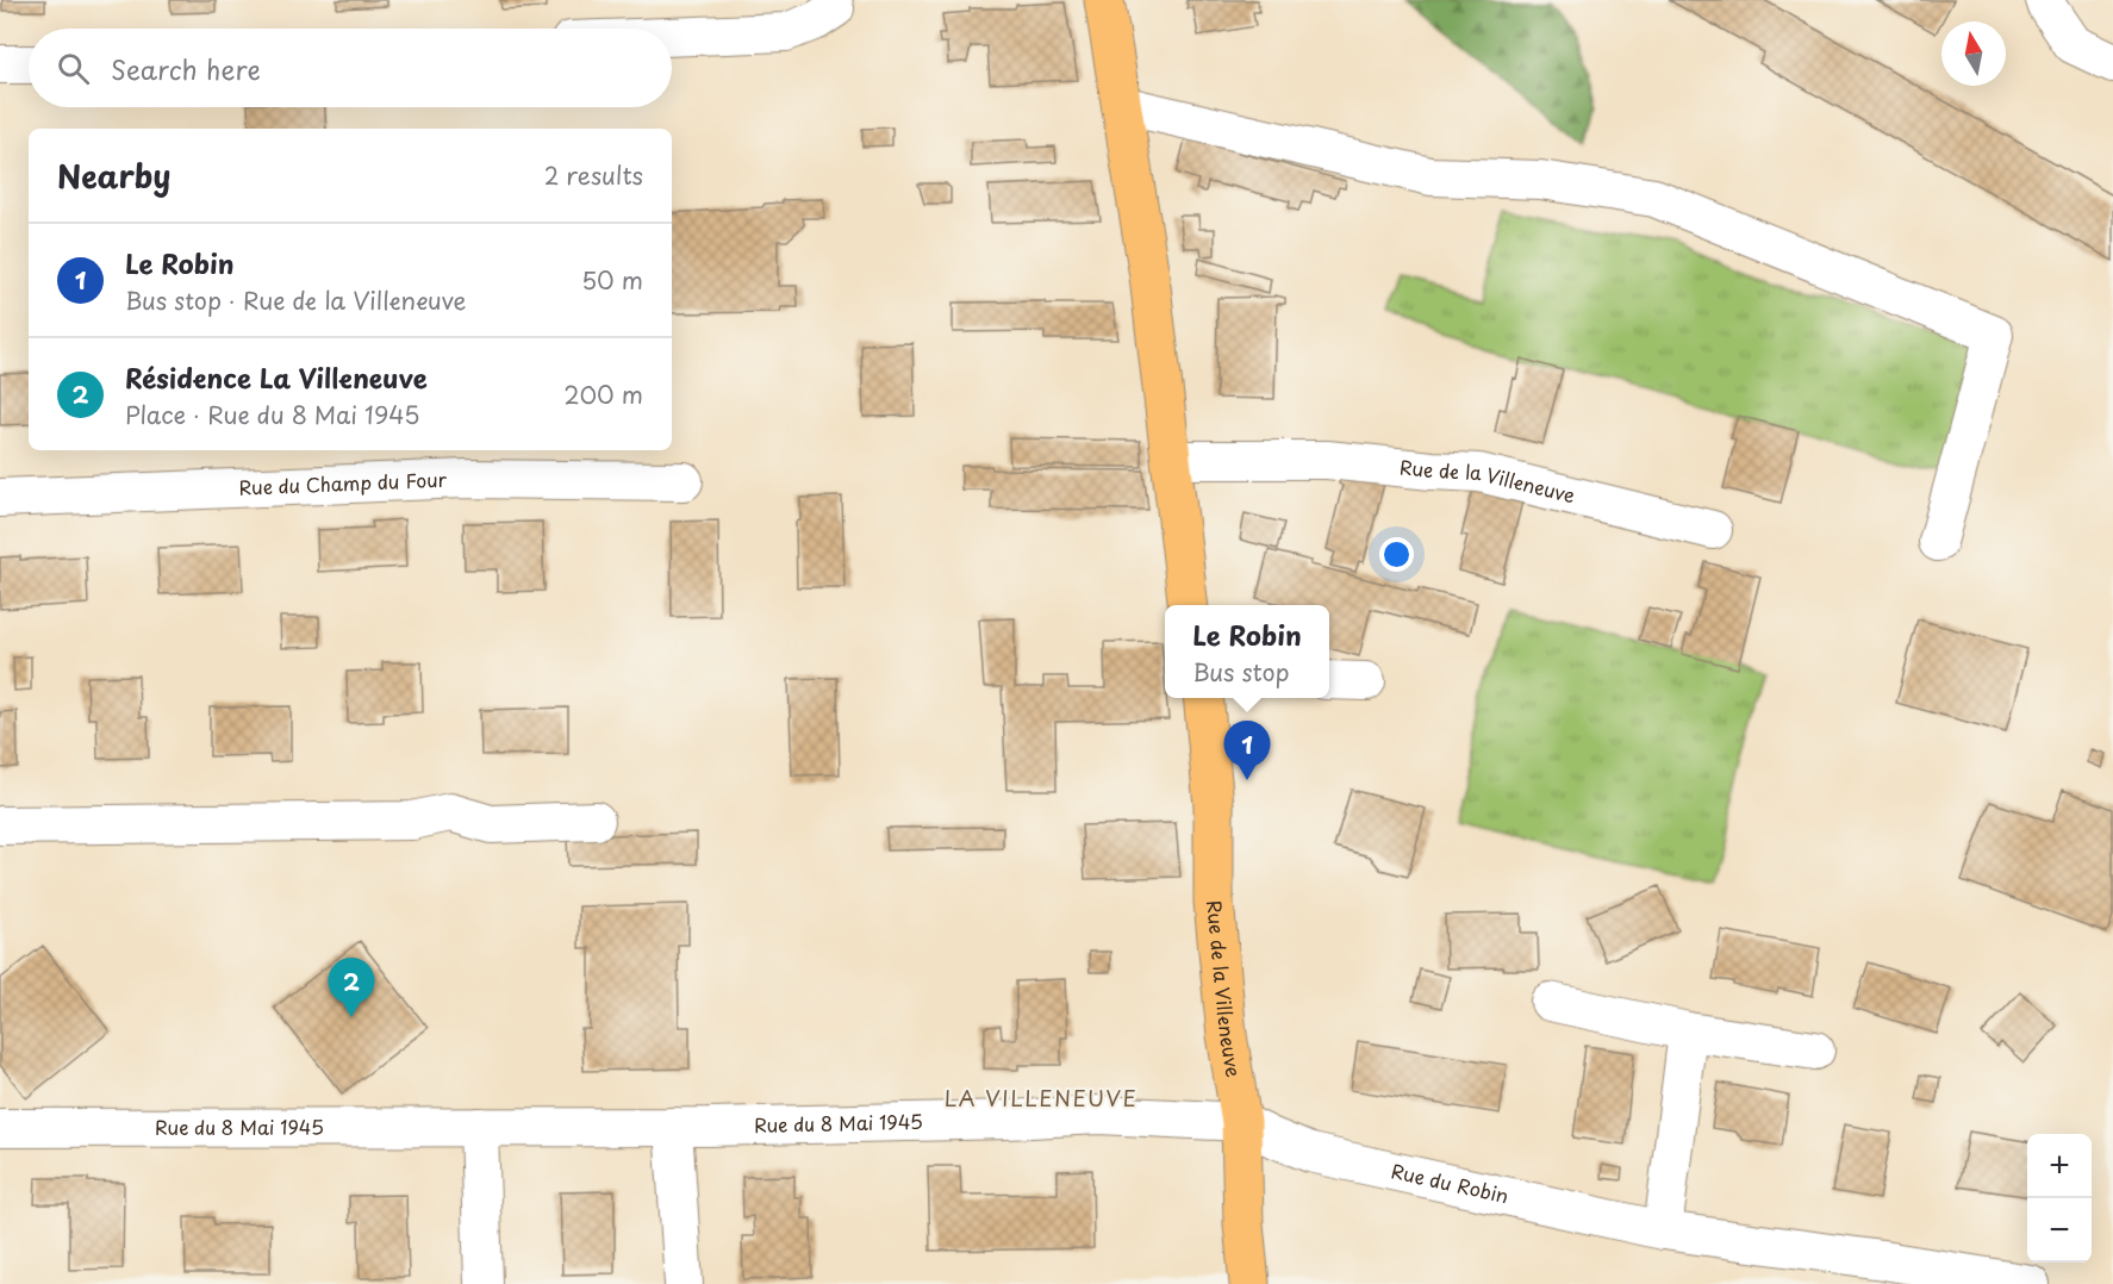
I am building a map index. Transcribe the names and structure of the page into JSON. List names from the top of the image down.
{
  "streets": {
    "main road": ["Rue de la Villeneuve"],
    "street": ["Rue du Champ du Four", "Rue du 8 Mai 1945", "Rue du Robin"]
  },
  "crossings": [
    ["Rue de la Villeneuve", "Rue du 8 Mai 1945"],
    ["Rue de la Villeneuve", "Rue du Robin"],
    ["Rue du 8 Mai 1945", "Rue du Robin"]
  ],
  "districts": ["LA VILLENEUVE"],
  "north": "top",
  "page": {
    "search": "Search here",
    "heading": ["Nearby", "2 results"],
    "list": [
      {
        "mark": "1",
        "name": "Le Robin",
        "note": "Bus stop · Rue de la Villeneuve",
        "value": "50 m"
      },
      {
        "mark": "2",
        "name": "Résidence La Villeneuve",
        "note": "Place · Rue du 8 Mai 1945",
        "value": "200 m"
      }
    ],
    "popup": ["Le Robin", "Bus stop"],
    "pins": ["1", "2"],
    "map_buttons": ["+", "−"]
  }
}
